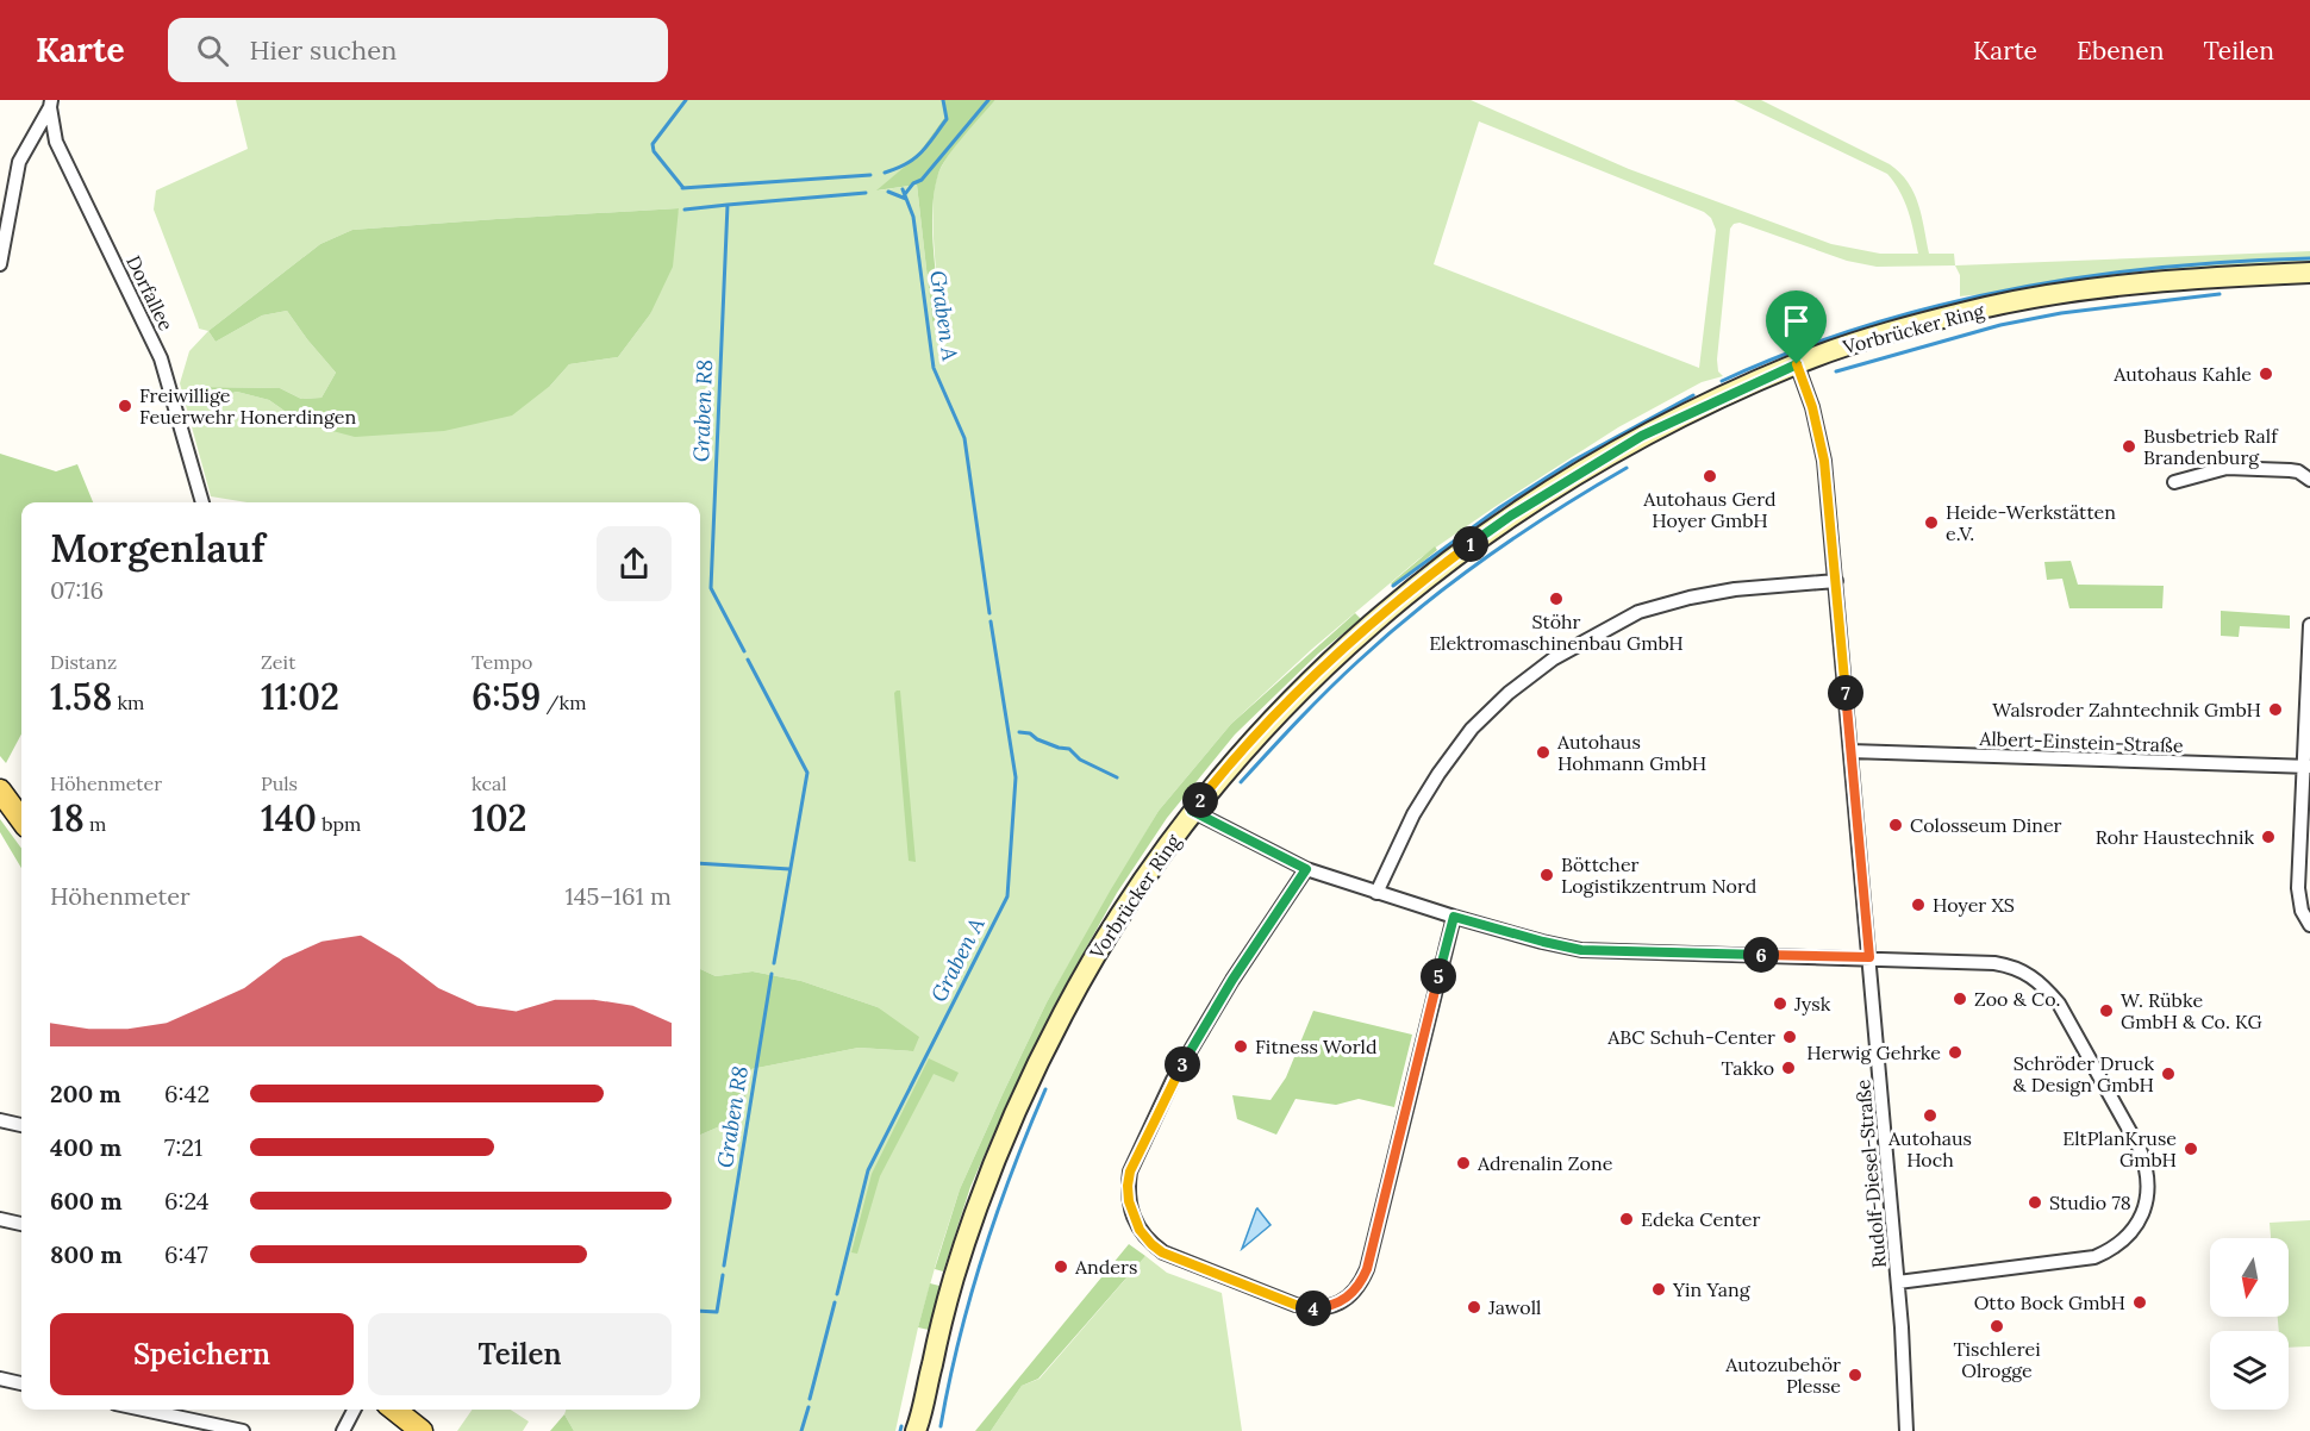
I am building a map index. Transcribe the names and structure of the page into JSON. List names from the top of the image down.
{
  "streets": {
    "main road": ["Vorbrücker Ring"],
    "street": ["Dorfallee", "Albert-Einstein-Straße", "Rudolf-Diesel-Straße"]
  },
  "crossings": [
    ["Vorbrücker Ring", "Rudolf-Diesel-Straße"],
    ["Albert-Einstein-Straße", "Rudolf-Diesel-Straße"]
  ],
  "water": ["Graben A", "Graben R8"],
  "places": [
    "Autohaus Kahle",
    "Freiwillige Feuerwehr Honerdingen",
    "Busbetrieb Ralf Brandenburg",
    "Autohaus Gerd Hoyer GmbH",
    "Heide-Werkstätten e.V.",
    "Stöhr Elektromaschinenbau GmbH",
    "Walsroder Zahntechnik GmbH",
    "Autohaus Hohmann GmbH",
    "Colosseum Diner",
    "Rohr Haustechnik",
    "Böttcher Logistikzentrum Nord",
    "Hoyer XS",
    "Zoo & Co.",
    "Jysk",
    "W. Rübke GmbH & Co. KG",
    "ABC Schuh-Center",
    "Fitness World",
    "Herwig Gehrke",
    "Takko",
    "Schröder Druck & Design GmbH",
    "Autohaus Hoch",
    "EltPlanKruse GmbH",
    "Adrenalin Zone",
    "Studio 78",
    "Edeka Center",
    "Anders",
    "Yin Yang",
    "Otto Bock GmbH",
    "Jawoll",
    "Tischlerei Olrogge",
    "Autozubehör Plesse"
  ],
  "north": "bottom",
  "page": {
    "header": "Karte",
    "search": "Hier suchen",
    "nav": ["Karte", "Ebenen", "Teilen"],
    "heading": ["Morgenlauf", "07:16"],
    "pins": [
      "1",
      "7",
      "2",
      "6",
      "5",
      "3",
      "4"
    ],
    "stats": [
      ["Distanz", "1.58 km"],
      ["Zeit", "11:02"],
      ["Tempo", "6:59 /km"],
      ["Höhenmeter", "18 m"],
      ["Puls", "140 bpm"],
      ["kcal", "102"]
    ],
    "chart": ["Höhenmeter", "145–161 m"],
    "list": [
      {
        "name": "200 m",
        "note": "6:42"
      },
      {
        "name": "400 m",
        "note": "7:21"
      },
      {
        "name": "600 m",
        "note": "6:24"
      },
      {
        "name": "800 m",
        "note": "6:47"
      }
    ],
    "buttons": ["Speichern", "Teilen"]
  }
}
